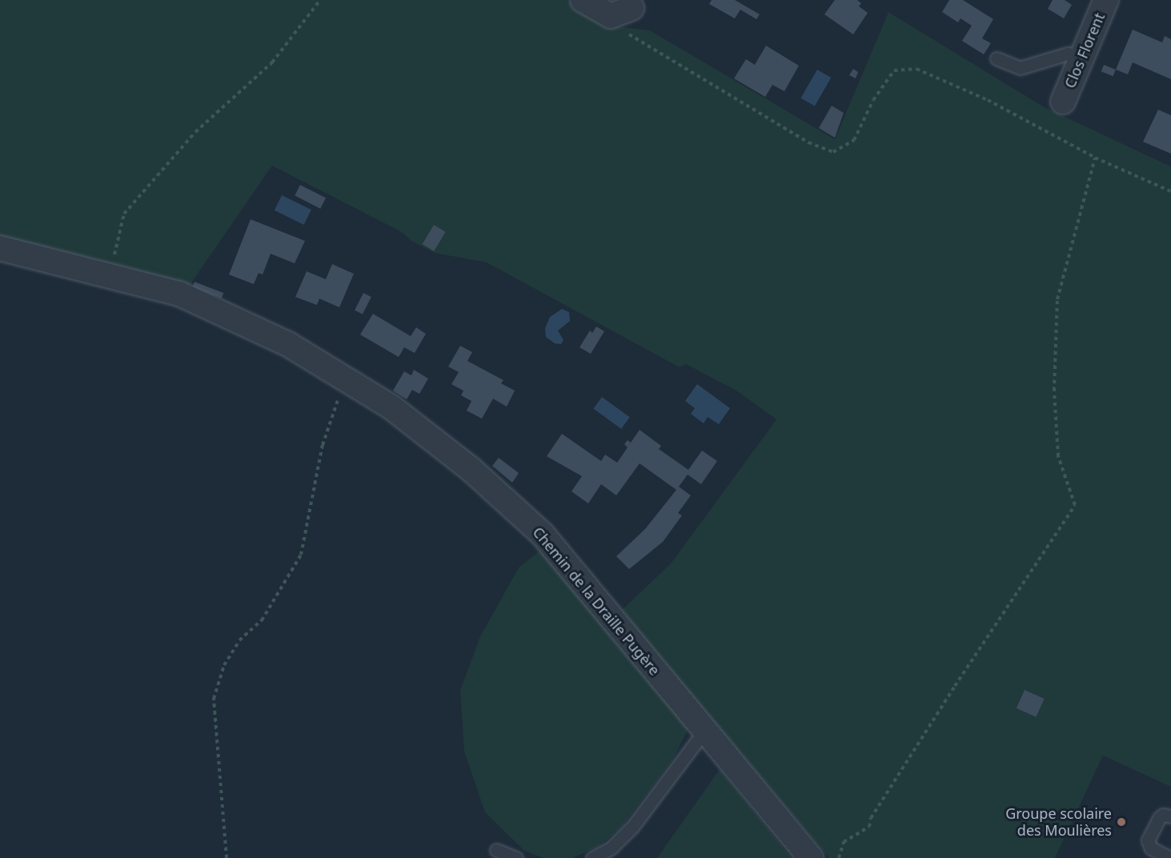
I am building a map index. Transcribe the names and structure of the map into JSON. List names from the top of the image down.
{
  "streets": {
    "street": ["Clos Florent", "Chemin de la Draille Pugère"]
  },
  "places": ["Groupe scolaire des Moulières"]
}
